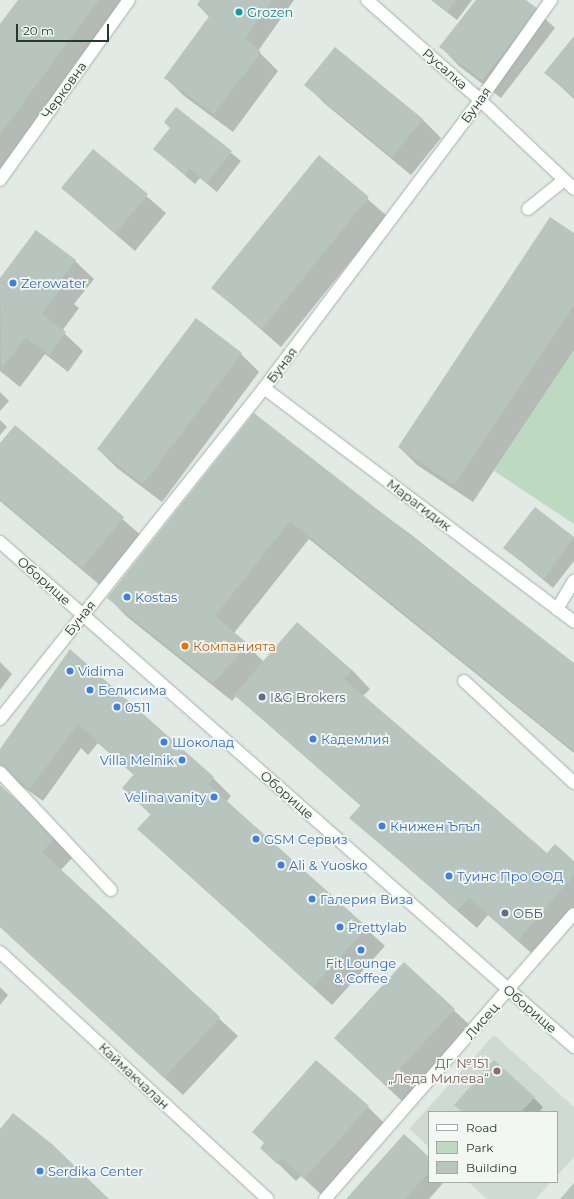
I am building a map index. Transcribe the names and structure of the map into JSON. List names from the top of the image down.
{
  "streets": {
    "street": [
      "Русалка",
      "Черковна",
      "Буная",
      "Марагидик",
      "Оборище",
      "Лисец",
      "Каймакчалан"
    ]
  },
  "crossings": [
    ["Русалка", "Буная"],
    ["Буная", "Марагидик"],
    ["Буная", "Оборище"],
    ["Оборище", "Лисец"]
  ],
  "places": [
    "Grozen",
    "Zerowater",
    "Kostas",
    "Компанията",
    "Vidima",
    "Белисима",
    "I&G Brokers",
    "0511",
    "Кадемлия",
    "Шоколад",
    "Villa Melnik",
    "Velina vanity",
    "Книжен Ъгъл",
    "GSM Сервиз",
    "Ali & Yuosko",
    "Туинс Про ООД",
    "Галерия Виза",
    "ОББ",
    "Prettylab",
    "Fit Lounge & Coffee",
    "ДГ №151 „Леда Милева“",
    "Serdika Center"
  ],
  "legend": ["Road", "Park", "Building"],
  "scale_bar": "20 m"
}
